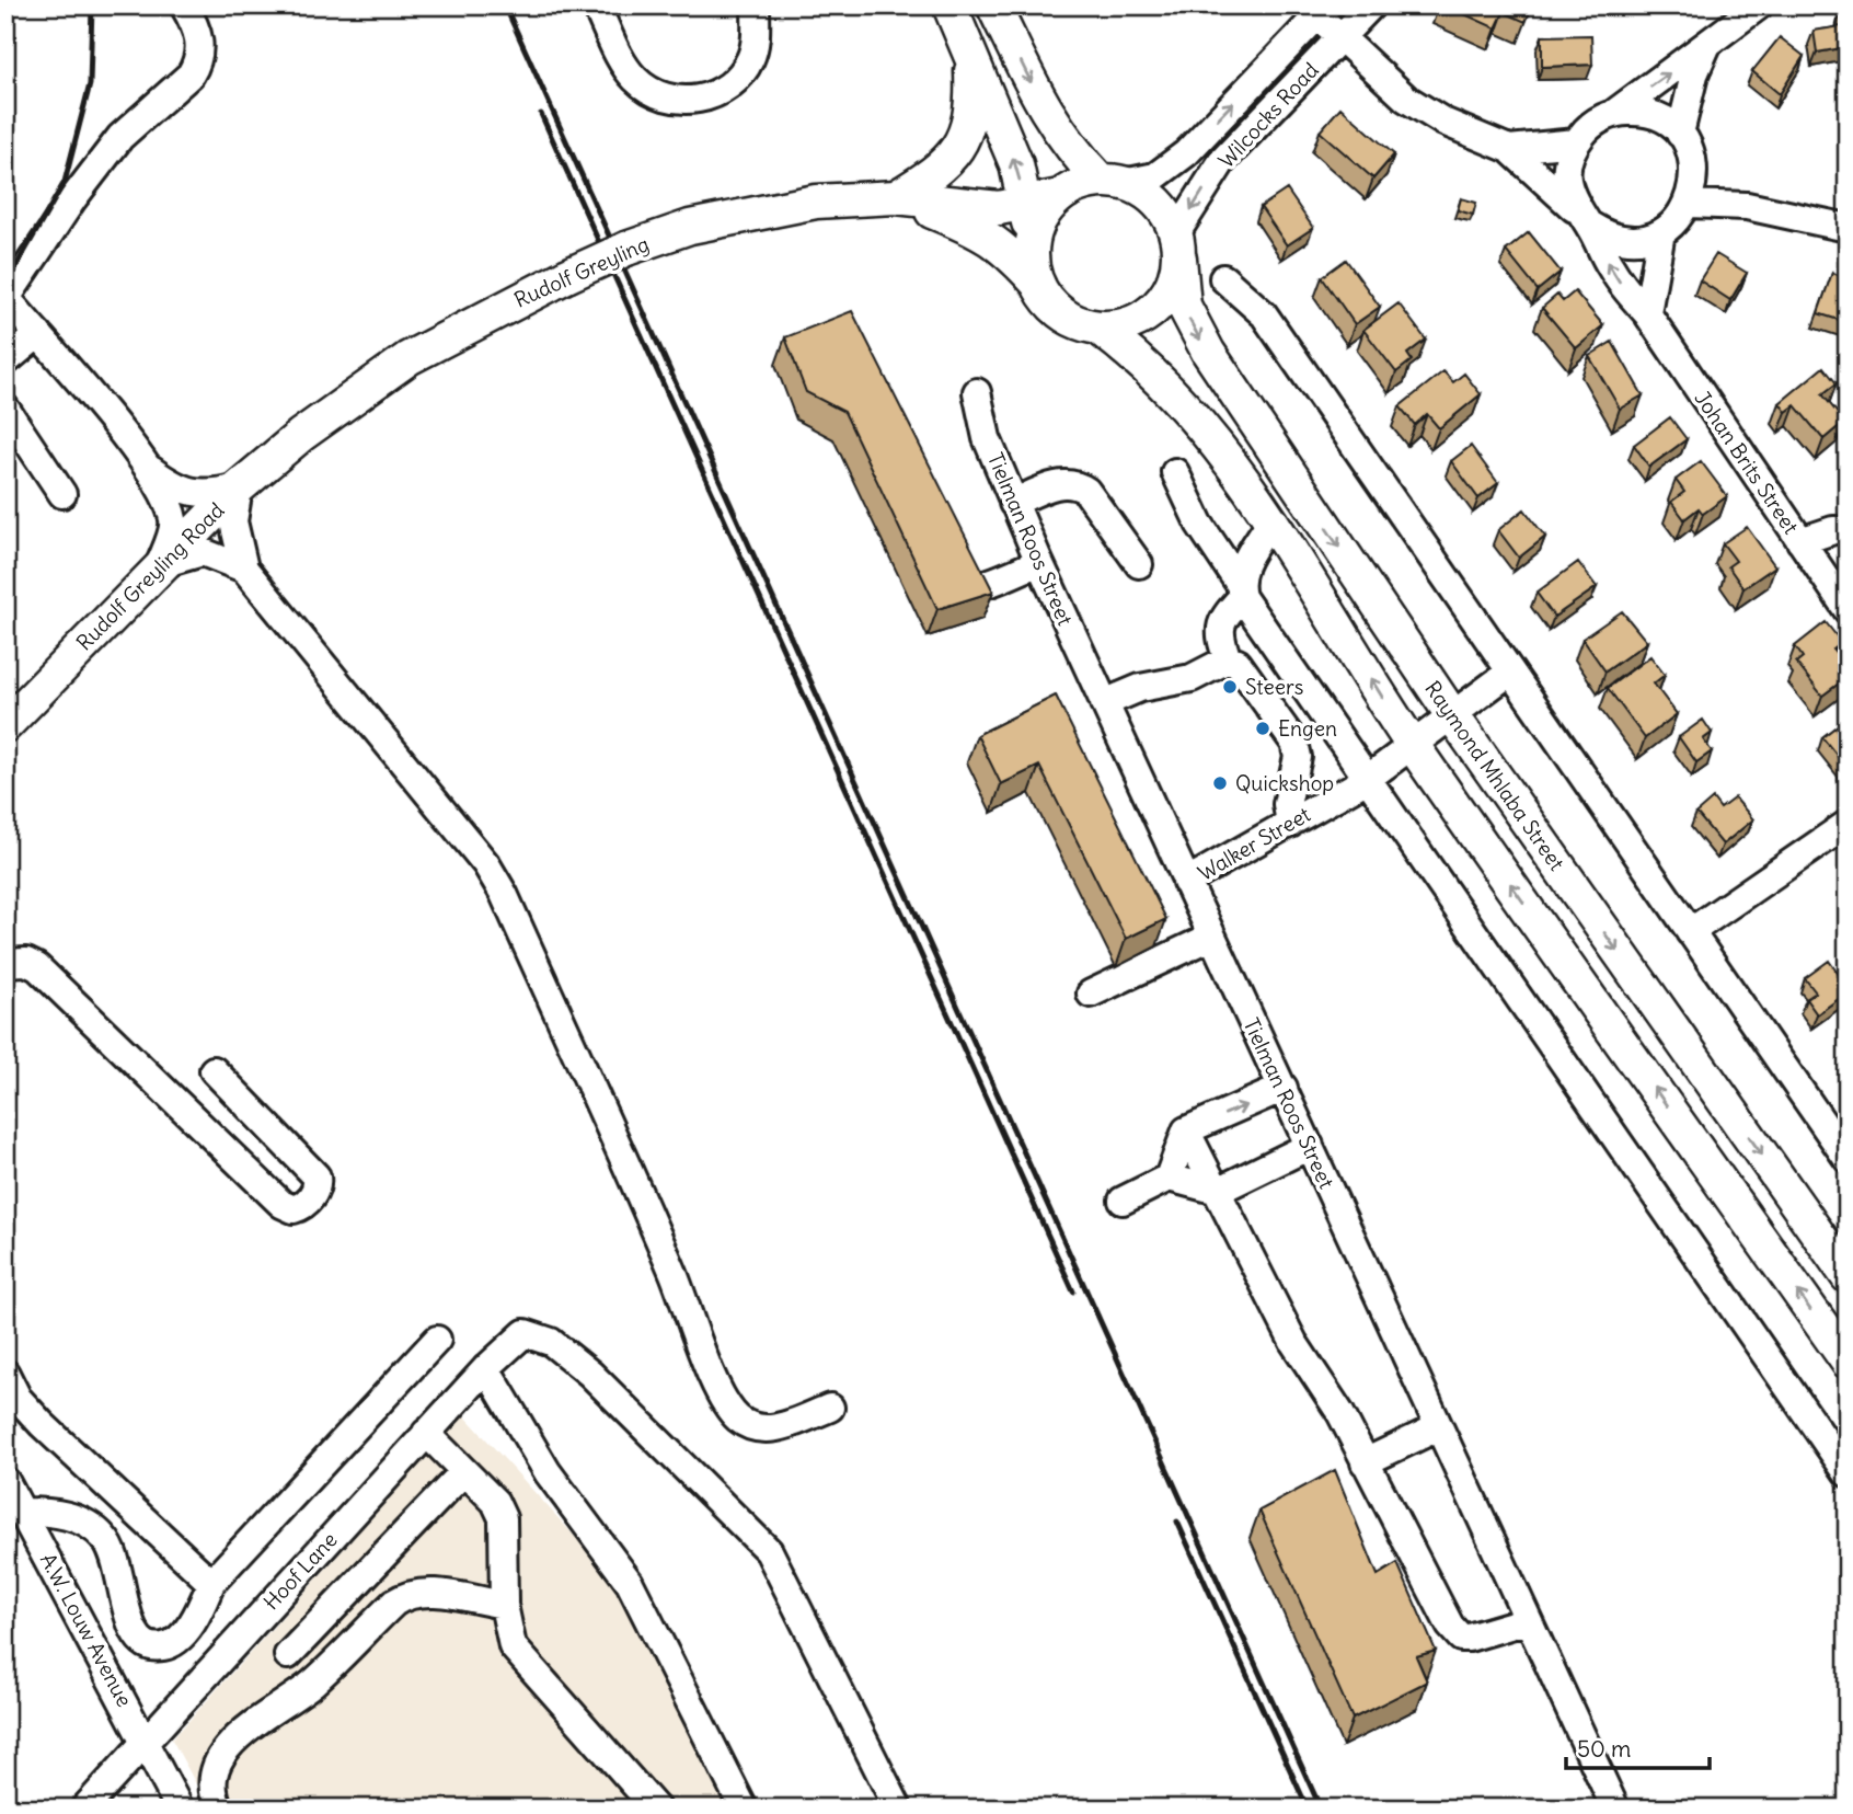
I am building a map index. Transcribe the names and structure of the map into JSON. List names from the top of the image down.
{
  "streets": {
    "main road": ["Rudolf Greyling", "Rudolf Greyling Road", "Raymond Mhlaba Street"],
    "street": [
      "Wilcocks Road",
      "Johan Brits Street",
      "Tielman Roos Street",
      "Walker Street",
      "Hoof Lane",
      "A.W. Louw Avenue"
    ]
  },
  "crossings": [
    ["Wilcocks Road", "Rudolf Greyling"],
    ["Wilcocks Road", "Raymond Mhlaba Street"],
    ["Rudolf Greyling", "Rudolf Greyling Road"],
    ["Rudolf Greyling", "Raymond Mhlaba Street"],
    ["Tielman Roos Street", "Walker Street"],
    ["Raymond Mhlaba Street", "Walker Street"],
    ["Hoof Lane", "A.W. Louw Avenue"]
  ],
  "places": ["Steers", "Engen", "Quickshop"],
  "scale_bar": "50 m"
}
